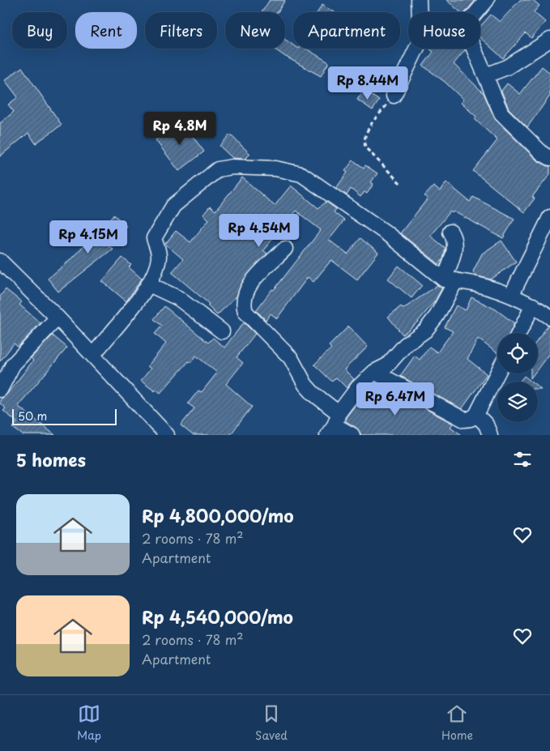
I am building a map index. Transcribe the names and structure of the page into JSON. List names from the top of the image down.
{
  "scale_bar": "50 m",
  "page": {
    "chip": [
      "Buy",
      "Rent",
      "Filters",
      "New",
      "Apartment",
      "House"
    ],
    "price": [
      "Rp 8.44M",
      "Rp 4.8M",
      "Rp 4.54M",
      "Rp 4.15M",
      "Rp 6.47M"
    ],
    "scale": "50 m",
    "heading": "5 homes",
    "list": [
      {
        "name": "Rp 4,800,000/mo",
        "note": "2 rooms · 78 m² · Apartment"
      },
      {
        "name": "Rp 4,540,000/mo",
        "note": "2 rooms · 78 m² · Apartment"
      }
    ],
    "tabs": ["Map", "Saved", "Home"]
  }
}
